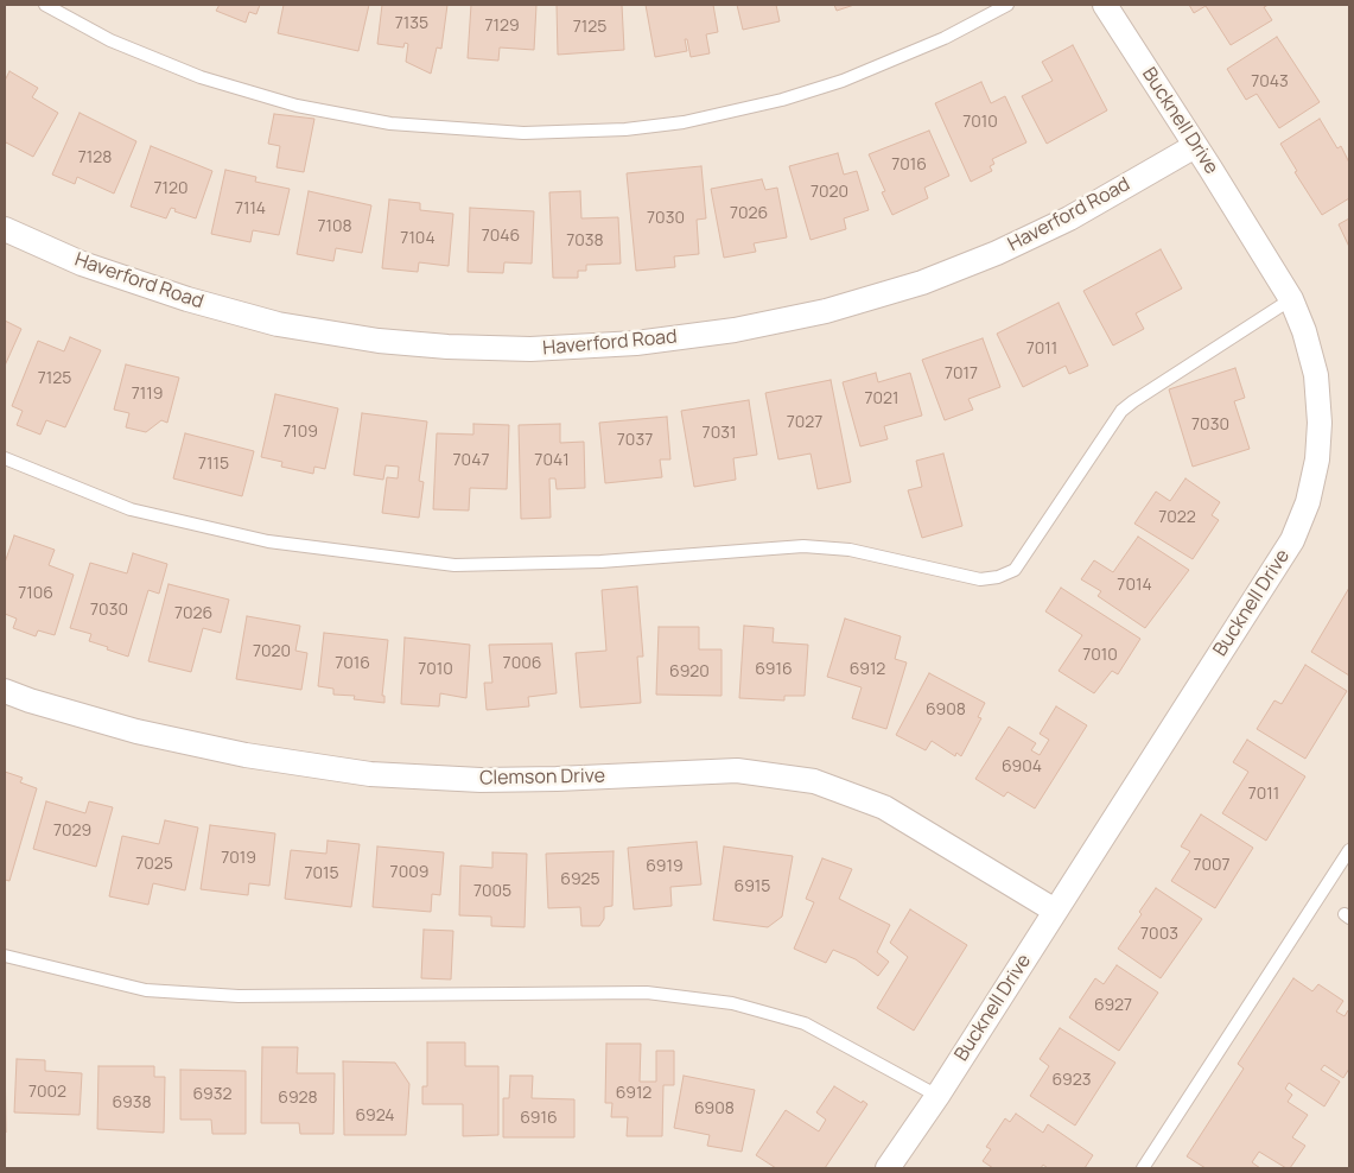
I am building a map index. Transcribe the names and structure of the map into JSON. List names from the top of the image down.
{
  "streets": {
    "street": ["Bucknell Drive", "Haverford Road", "Clemson Drive"]
  },
  "crossings": [
    ["Bucknell Drive", "Haverford Road"],
    ["Bucknell Drive", "Clemson Drive"]
  ],
  "house_numbers": [
    "7135",
    "7129",
    "7125",
    "7043",
    "7010",
    "7128",
    "7016",
    "7120",
    "7020",
    "7114",
    "7026",
    "7030",
    "7108",
    "7046",
    "7104",
    "7038",
    "7011",
    "7017",
    "7125",
    "7119",
    "7021",
    "7027",
    "7030",
    "7109",
    "7031",
    "7037",
    "7047",
    "7041",
    "7115",
    "7022",
    "7014",
    "7106",
    "7030",
    "7026",
    "7020",
    "7010",
    "7016",
    "7006",
    "7010",
    "6916",
    "6912",
    "6920",
    "6908",
    "6904",
    "7011",
    "7029",
    "7019",
    "7025",
    "7007",
    "6919",
    "7009",
    "7015",
    "6925",
    "6915",
    "7005",
    "7003",
    "6927",
    "6923",
    "7002",
    "6912",
    "6932",
    "6928",
    "6938",
    "6908",
    "6924",
    "6916"
  ]
}
